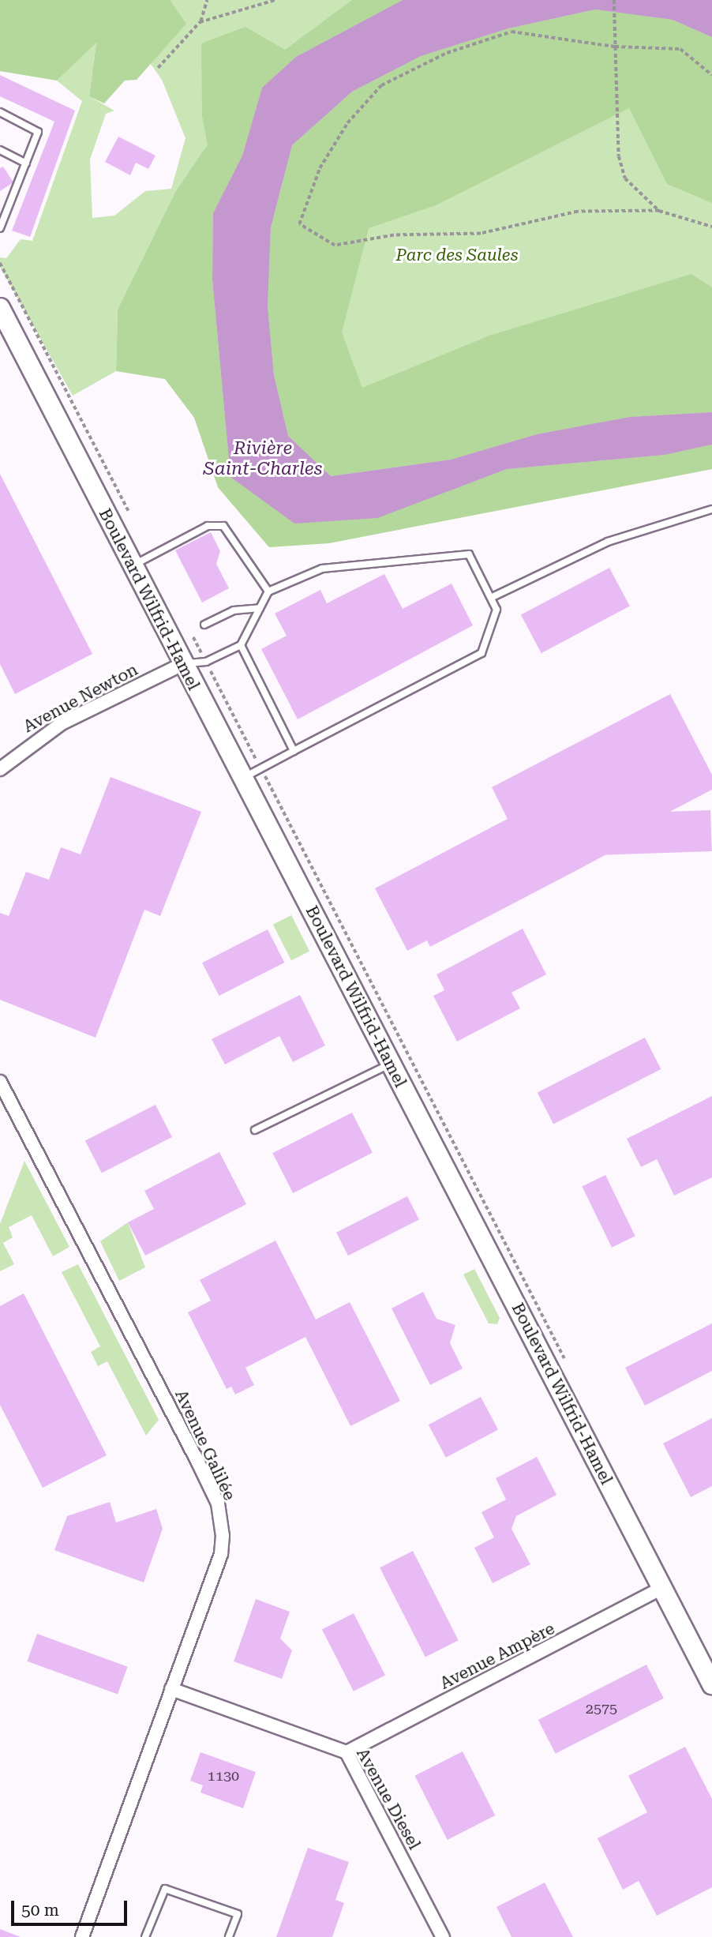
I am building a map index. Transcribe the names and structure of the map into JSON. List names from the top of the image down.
{
  "streets": {
    "main road": ["Boulevard Wilfrid-Hamel"],
    "street": [
      "Avenue Newton",
      "Avenue Galilée",
      "Avenue Ampère",
      "Avenue Diesel"
    ]
  },
  "crossings": [
    ["Boulevard Wilfrid-Hamel", "Avenue Newton"],
    ["Boulevard Wilfrid-Hamel", "Avenue Ampère"],
    ["Avenue Galilée", "Avenue Diesel"],
    ["Avenue Ampère", "Avenue Diesel"]
  ],
  "water": ["Rivière Saint-Charles"],
  "parks": ["Parc des Saules"],
  "house_numbers": ["2575", "1130"],
  "scale_bar": "50 m"
}
